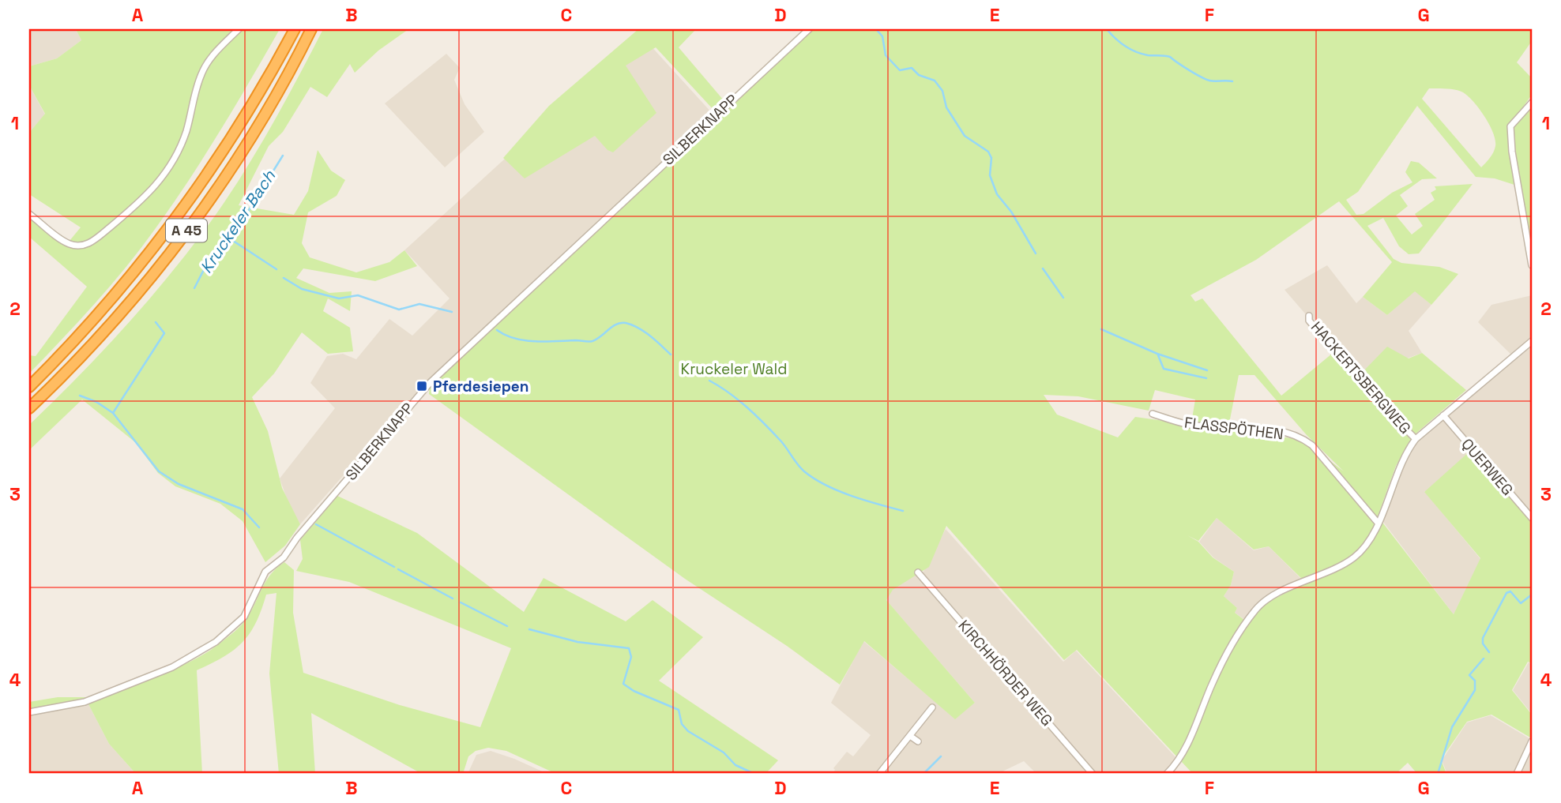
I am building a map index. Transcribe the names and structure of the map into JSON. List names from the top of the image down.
{
  "streets": {
    "highway": ["A 45"],
    "street": [
      "SILBERKNAPP",
      "HACKERTSBERGWEG",
      "FLASSPÖTHEN",
      "QUERWEG",
      "KIRCHHÖRDER WEG"
    ]
  },
  "crossings": [
    ["HACKERTSBERGWEG", "FLASSPÖTHEN"],
    ["HACKERTSBERGWEG", "QUERWEG"]
  ],
  "water": ["Kruckeler Bach"],
  "parks": ["Kruckeler Wald"],
  "places": {
    "transit": ["Pferdesiepen"]
  },
  "grid": {
    "columns": [
      "A",
      "B",
      "C",
      "D",
      "E",
      "F",
      "G"
    ],
    "rows": [
      "1",
      "2",
      "3",
      "4"
    ]
  }
}
